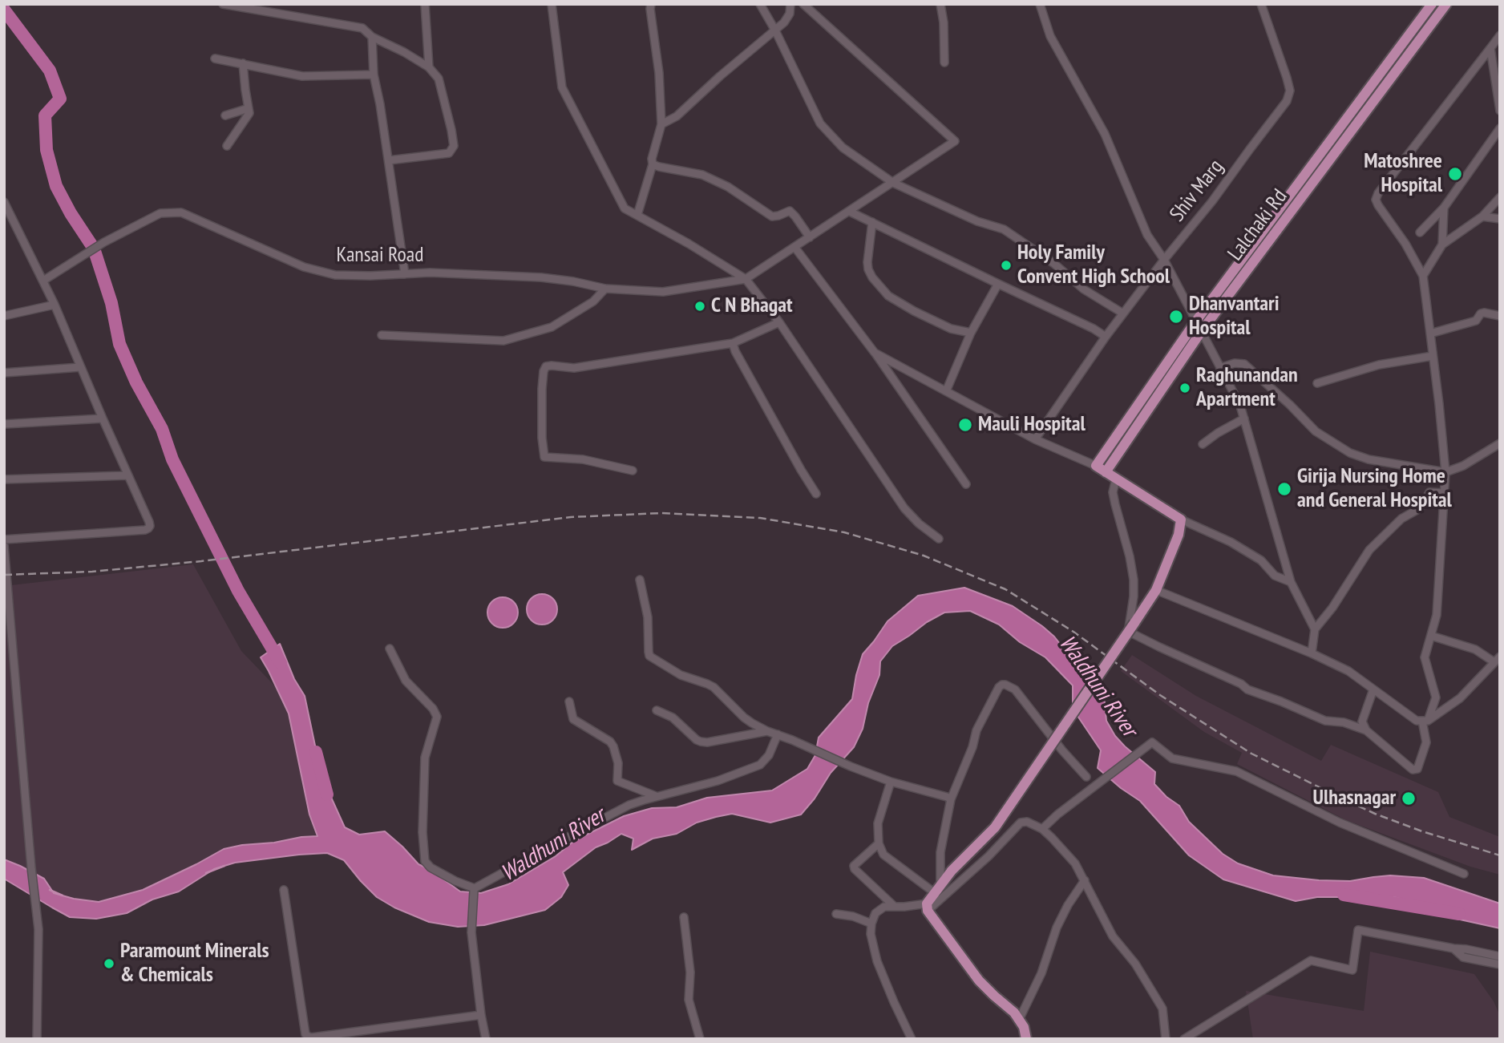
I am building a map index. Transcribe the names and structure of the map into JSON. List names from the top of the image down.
{
  "streets": {
    "main road": ["Lalchaki Rd"],
    "street": ["Shiv Marg", "Kansai Road"]
  },
  "water": ["Waldhuni River"],
  "places": [
    "Matoshree Hospital",
    "Holy Family Convent High School",
    "C N Bhagat",
    "Dhanvantari Hospital",
    "Raghunandan Apartment",
    "Mauli Hospital",
    "Girija Nursing Home and General Hospital",
    "Ulhasnagar",
    "Paramount Minerals & Chemicals"
  ]
}
